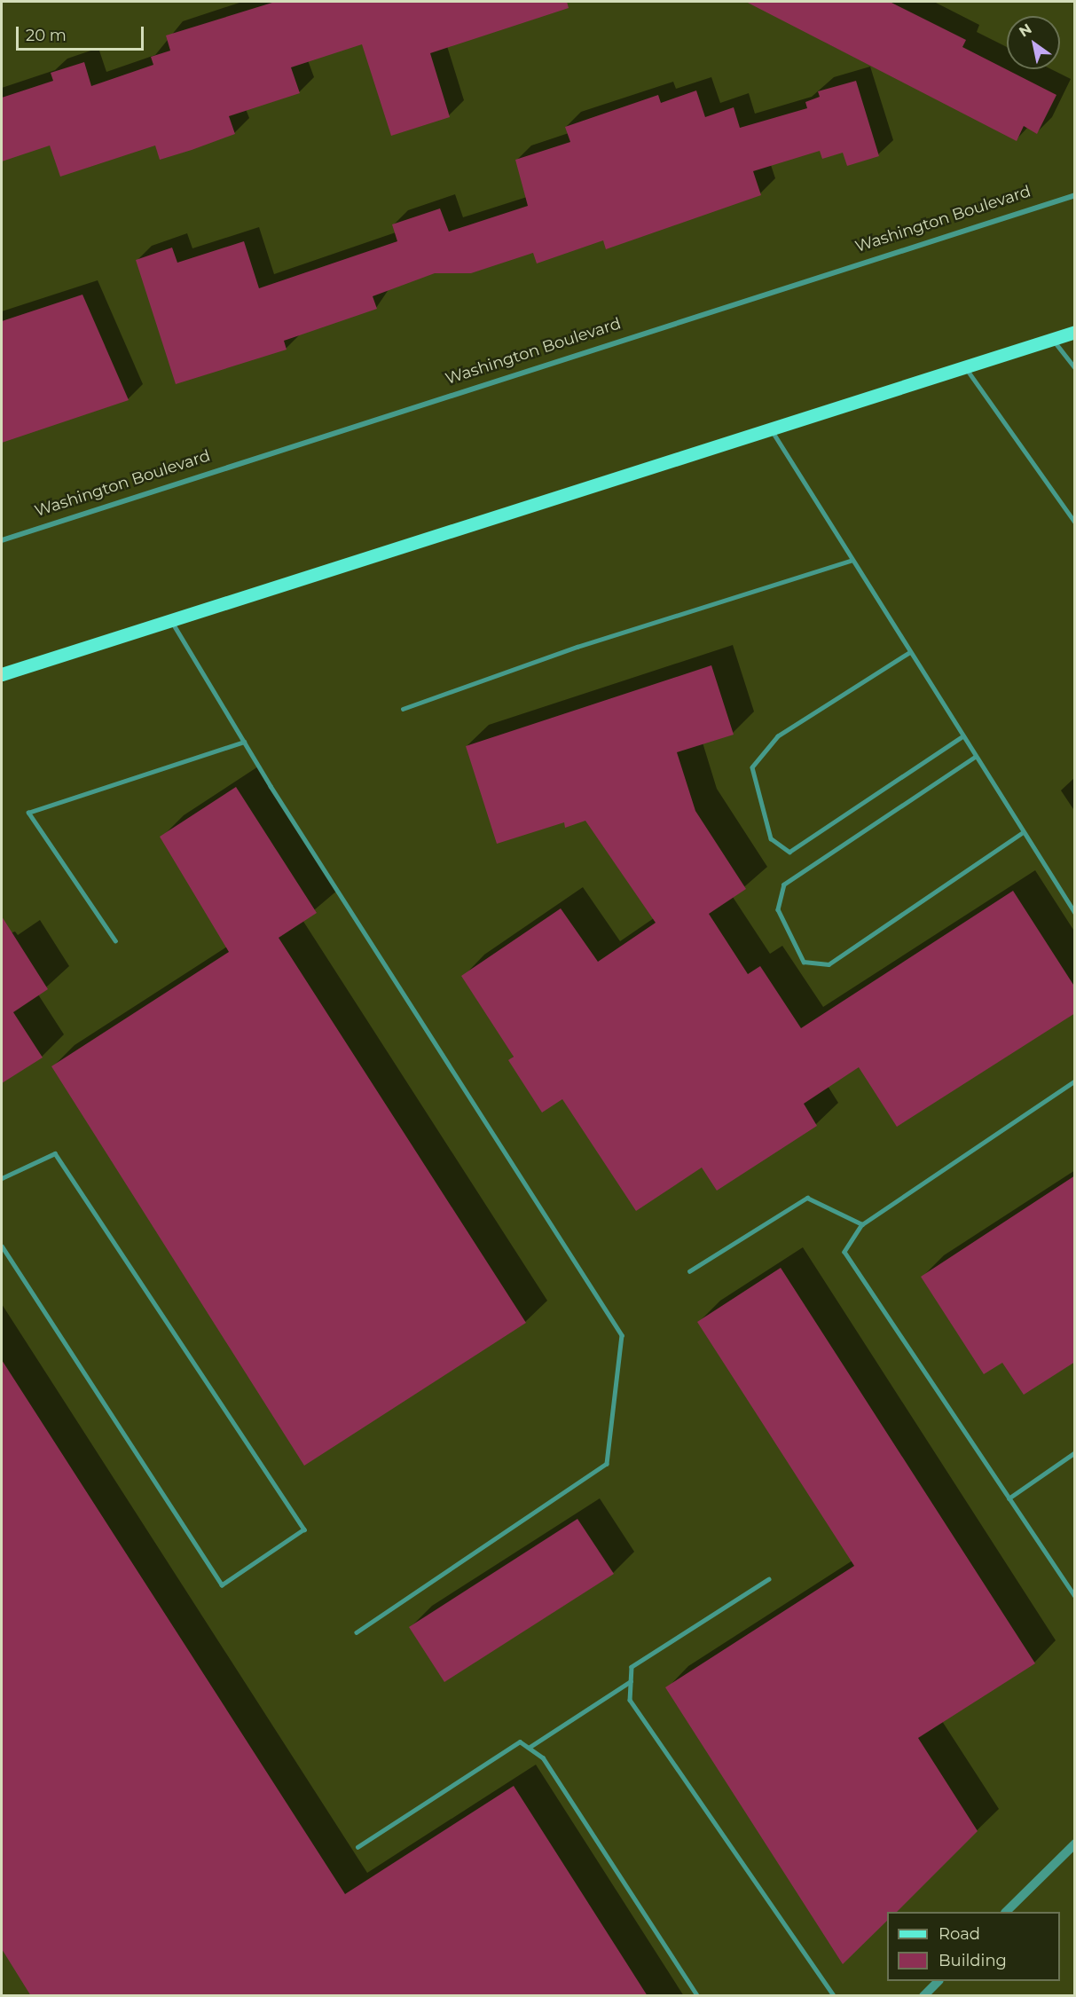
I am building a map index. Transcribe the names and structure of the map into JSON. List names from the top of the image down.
{
  "streets": {
    "street": ["Washington Boulevard"]
  },
  "legend": ["Road", "Building"],
  "scale_bar": "20 m",
  "north": "top left"
}
